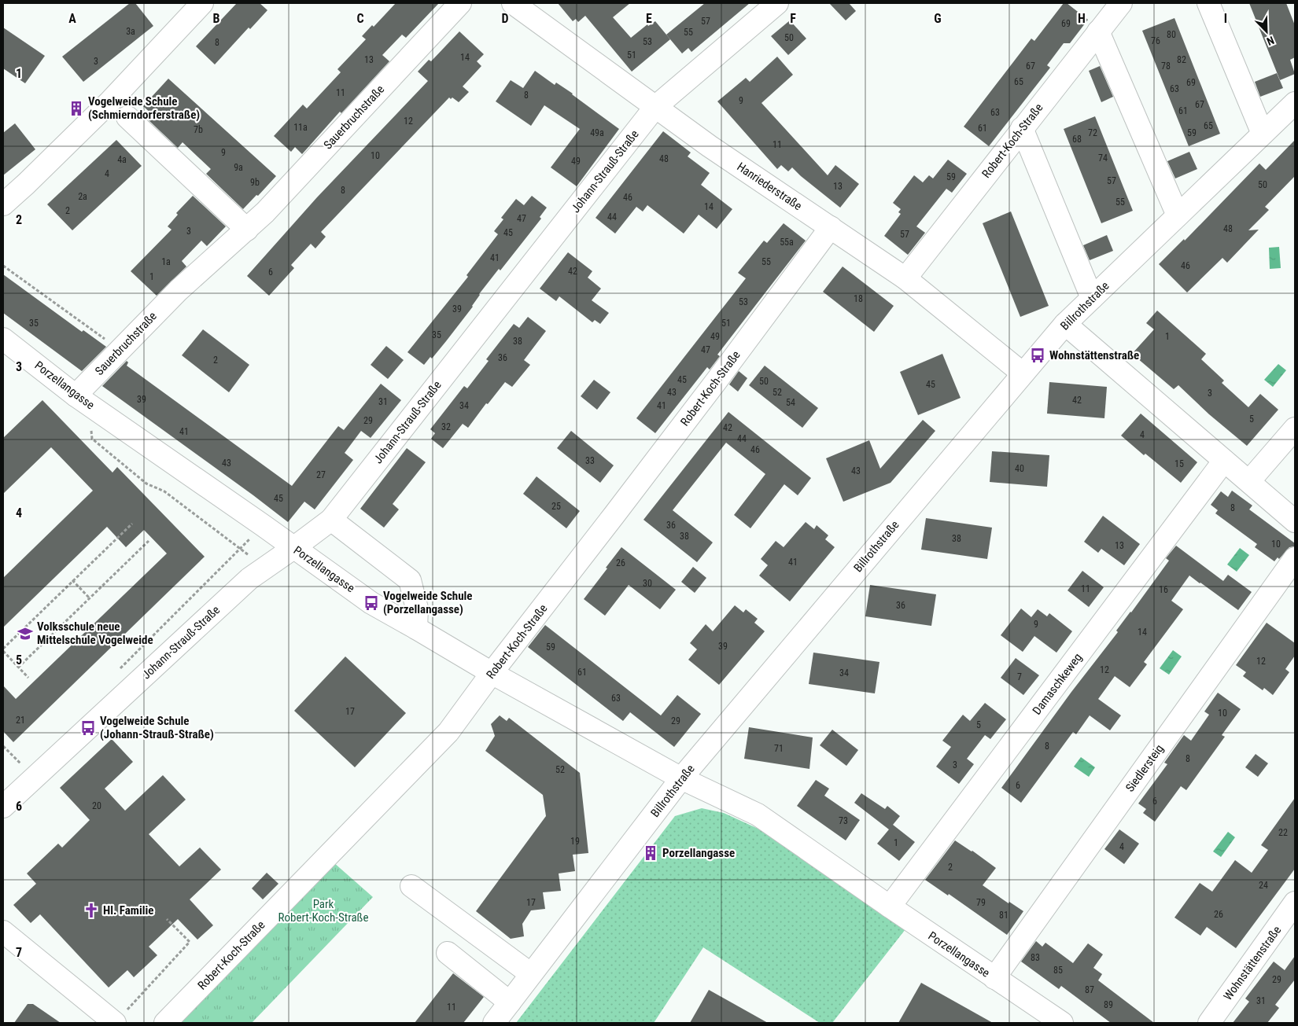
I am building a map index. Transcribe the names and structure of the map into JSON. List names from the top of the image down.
{
  "streets": {
    "street": [
      "Sauerbruchstraße",
      "Robert-Koch-Straße",
      "Johann-Strauß-Straße",
      "Hanriederstraße",
      "Billrothstraße",
      "Porzellangasse",
      "Damaschkeweg",
      "Siedlersteig",
      "Wohnstättenstraße"
    ]
  },
  "crossings": [
    ["Sauerbruchstraße", "Porzellangasse"],
    ["Robert-Koch-Straße", "Hanriederstraße"],
    ["Robert-Koch-Straße", "Porzellangasse"],
    ["Johann-Strauß-Straße", "Hanriederstraße"],
    ["Johann-Strauß-Straße", "Porzellangasse"],
    ["Hanriederstraße", "Billrothstraße"],
    ["Billrothstraße", "Porzellangasse"],
    ["Porzellangasse", "Damaschkeweg"],
    ["Porzellangasse", "Siedlersteig"]
  ],
  "parks": ["Park Robert-Koch-Straße"],
  "places": {
    "building": ["Vogelweide Schule (Schmierndorferstraße)", "Porzellangasse"],
    "bus stop": ["Wohnstättenstraße", "Vogelweide Schule (Porzellangasse)", "Vogelweide Schule (Johann-Strauß-Straße)"],
    "school or university": ["Volksschule neue Mittelschule Vogelweide"],
    "church": ["Hl. Familie"]
  },
  "house_numbers": [
    "57",
    "69",
    "3a",
    "55",
    "80",
    "50",
    "76",
    "53",
    "8",
    "51",
    "14",
    "13",
    "82",
    "3",
    "67",
    "78",
    "65",
    "69",
    "63",
    "11",
    "8",
    "9",
    "67",
    "61",
    "63",
    "12",
    "65",
    "11a",
    "61",
    "7b",
    "49a",
    "72",
    "59",
    "68",
    "11",
    "9",
    "10",
    "74",
    "48",
    "4a",
    "49",
    "9a",
    "4",
    "59",
    "57",
    "9b",
    "50",
    "13",
    "8",
    "2a",
    "46",
    "55",
    "14",
    "2",
    "44",
    "47",
    "48",
    "3",
    "45",
    "57",
    "55a",
    "41",
    "1a",
    "55",
    "46",
    "42",
    "6",
    "1",
    "18",
    "53",
    "39",
    "35",
    "51",
    "35",
    "49",
    "1",
    "38",
    "47",
    "36",
    "2",
    "45",
    "50",
    "45",
    "43",
    "52",
    "3",
    "39",
    "42",
    "31",
    "54",
    "34",
    "41",
    "5",
    "29",
    "32",
    "42",
    "41",
    "4",
    "44",
    "46",
    "33",
    "43",
    "15",
    "40",
    "43",
    "27",
    "45",
    "25",
    "8",
    "36",
    "38",
    "38",
    "10",
    "13",
    "41",
    "26",
    "30",
    "11",
    "16",
    "36",
    "9",
    "14",
    "39",
    "59",
    "12",
    "12",
    "61",
    "34",
    "7",
    "63",
    "17",
    "10",
    "21",
    "29",
    "5",
    "8",
    "71",
    "8",
    "3",
    "52",
    "6",
    "6",
    "20",
    "73",
    "22",
    "19",
    "1",
    "4",
    "2",
    "24",
    "17",
    "79",
    "26",
    "81",
    "83",
    "85",
    "29",
    "87",
    "31",
    "89",
    "11"
  ],
  "north": "bottom right",
  "grid": {
    "columns": [
      "A",
      "B",
      "C",
      "D",
      "E",
      "F",
      "G",
      "H",
      "I"
    ],
    "rows": [
      "1",
      "2",
      "3",
      "4",
      "5",
      "6",
      "7"
    ]
  }
}
